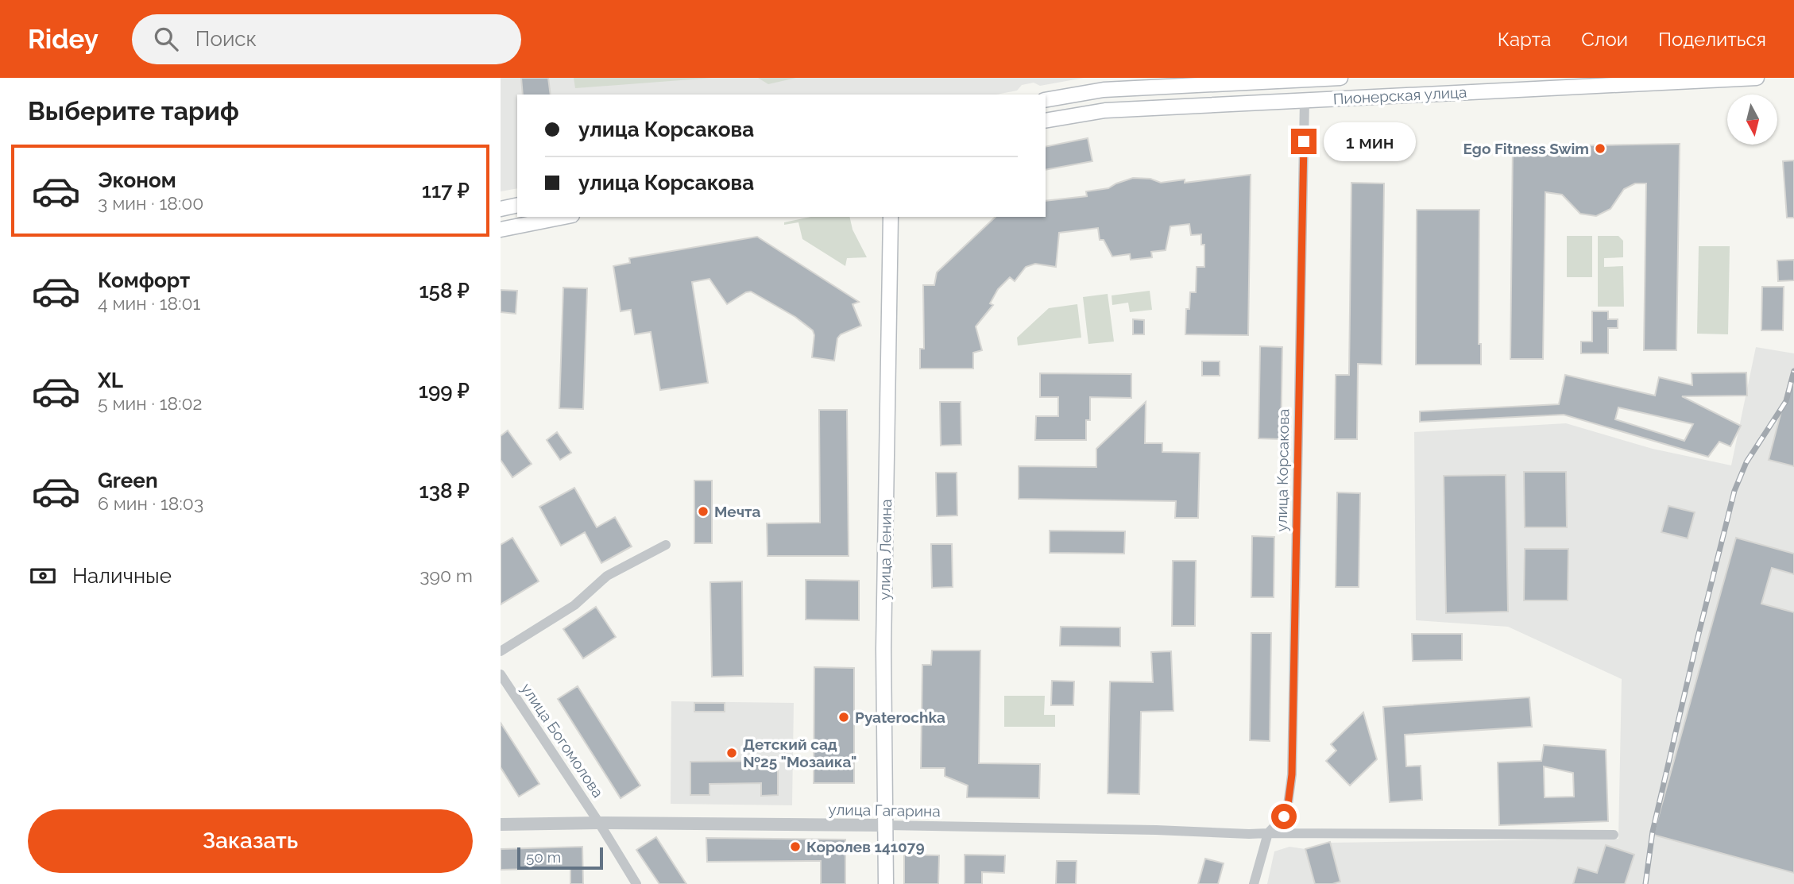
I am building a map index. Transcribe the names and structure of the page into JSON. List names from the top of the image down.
{
  "streets": {
    "main road": ["Пионерская улица", "улица Ленина"],
    "street": ["улица Корсакова", "улица Богомолова", "улица Гагарина"]
  },
  "crossings": [
    ["Пионерская улица", "улица Корсакова"],
    ["улица Корсакова", "улица Гагарина"],
    ["улица Ленина", "улица Гагарина"],
    ["улица Богомолова", "улица Гагарина"]
  ],
  "places": [
    "Ego Fitness Swim",
    "Мечта",
    "Pyaterochka",
    "Детский сад №25 \"Мозаика\"",
    "Королев 141079"
  ],
  "scale_bar": "50 m",
  "north": "bottom",
  "page": {
    "header": "Ridey",
    "search": "Поиск",
    "nav": ["Карта", "Слои", "Поделиться"],
    "heading": "Выберите тариф",
    "banner": ["улица Корсакова", "улица Корсакова"],
    "bubble": "1 мин",
    "list": [
      {
        "name": "Эконом",
        "note": "3 мин · 18:00",
        "value": "117 ₽"
      },
      {
        "name": "Комфорт",
        "note": "4 мин · 18:01",
        "value": "158 ₽"
      },
      {
        "name": "XL",
        "note": "5 мин · 18:02",
        "value": "199 ₽"
      },
      {
        "name": "Green",
        "note": "6 мин · 18:03",
        "value": "138 ₽"
      }
    ],
    "pay": ["Наличные", "390 m"],
    "buttons": "Заказать",
    "scale": "50 m"
  }
}
